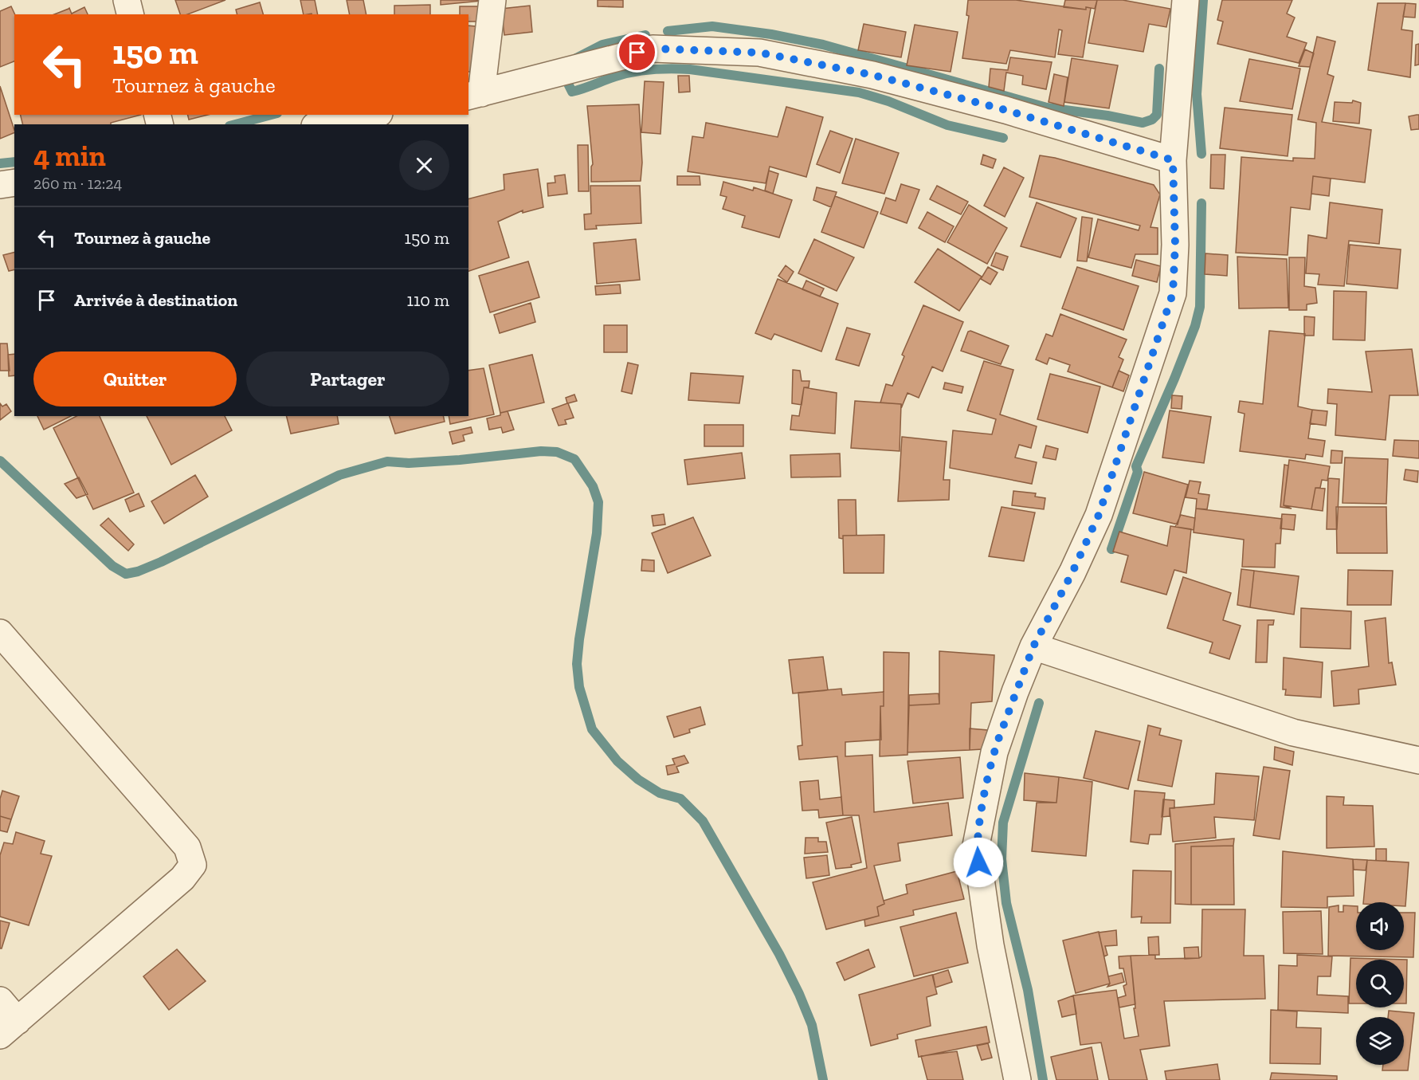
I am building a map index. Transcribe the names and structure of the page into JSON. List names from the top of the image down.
{
  "page": {
    "turn": ["150 m", "Tournez à gauche"],
    "heading": ["4 min", "260 m · 12:24"],
    "list": [
      {
        "name": "Tournez à gauche",
        "value": "150 m"
      },
      {
        "name": "Arrivée à destination",
        "value": "110 m"
      }
    ],
    "buttons": ["Quitter", "Partager"]
  }
}
